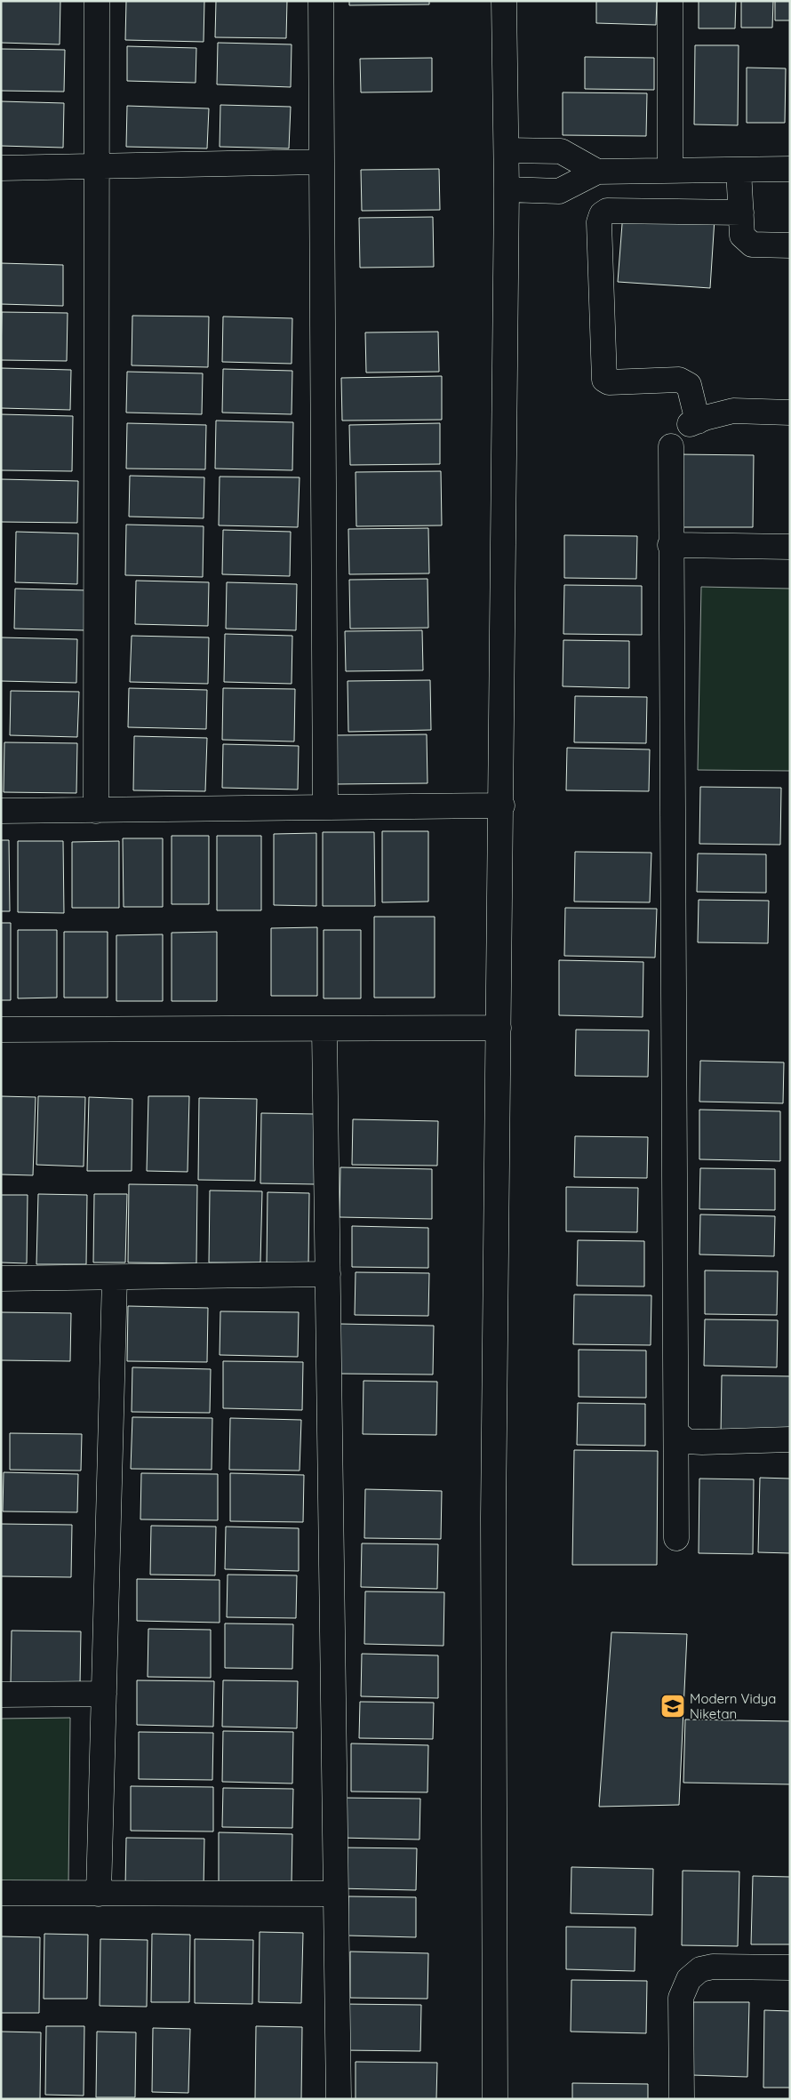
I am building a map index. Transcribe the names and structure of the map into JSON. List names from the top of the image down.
{
  "places": {
    "school or university": ["Modern Vidya Niketan"]
  }
}
